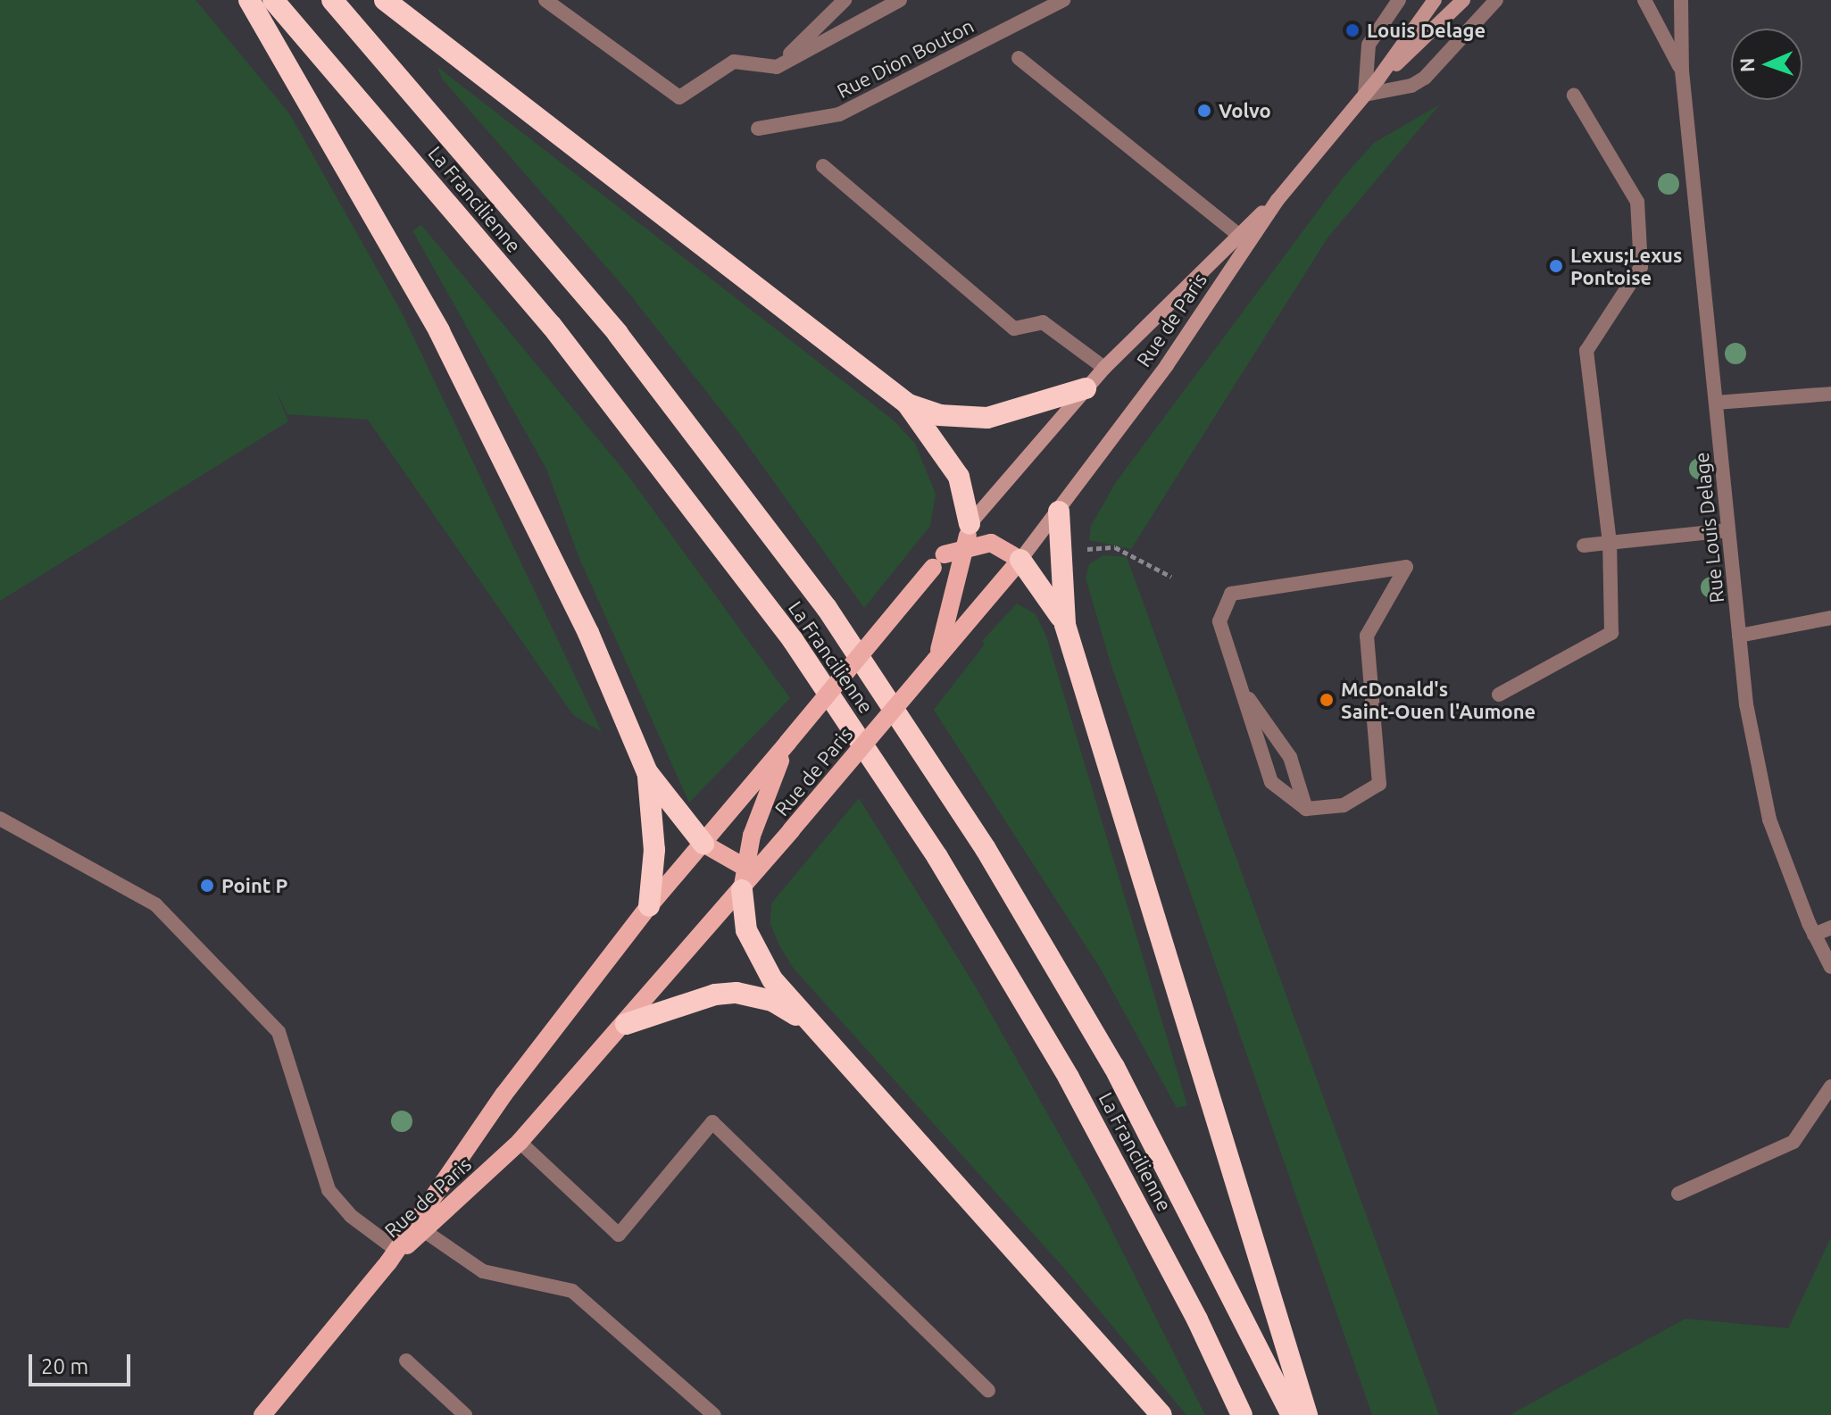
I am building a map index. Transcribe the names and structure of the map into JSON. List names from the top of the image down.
{
  "streets": {
    "highway": ["La Francilienne"],
    "main road": ["Rue de Paris"],
    "street": ["Rue Dion Bouton", "Rue Louis Delage"]
  },
  "places": [
    "Louis Delage",
    "Volvo",
    "Lexus;Lexus Pontoise",
    "McDonald's Saint-Ouen l'Aumone",
    "Point P"
  ],
  "scale_bar": "20 m",
  "north": "left"
}
